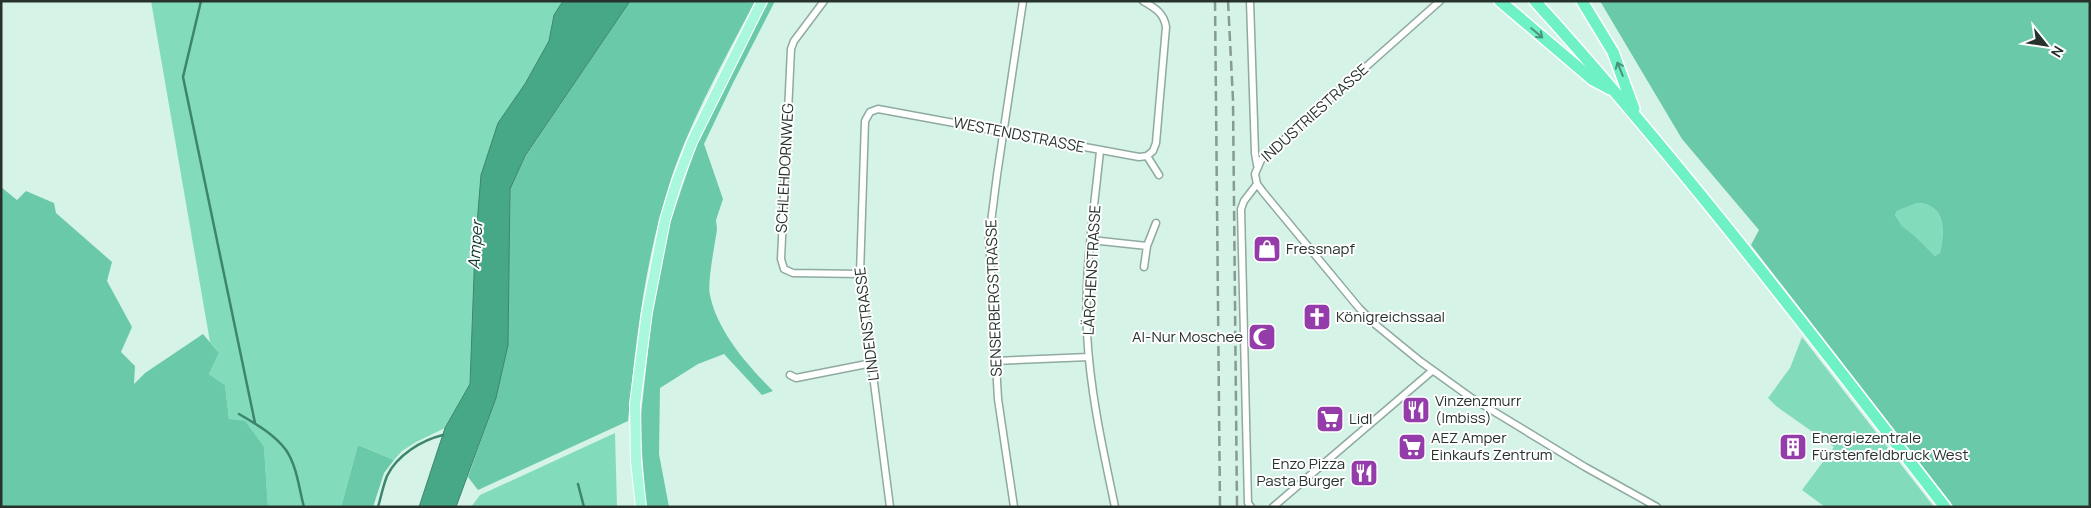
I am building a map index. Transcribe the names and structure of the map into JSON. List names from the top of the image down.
{
  "streets": {
    "street": [
      "INDUSTRIESTRASSE",
      "WESTENDSTRASSE",
      "SCHLEHDORNWEG",
      "LÄRCHENSTRASSE",
      "SENSERBERGSTRASSE",
      "LINDENSTRASSE"
    ]
  },
  "crossings": [
    ["WESTENDSTRASSE", "LÄRCHENSTRASSE"],
    ["WESTENDSTRASSE", "SENSERBERGSTRASSE"],
    ["WESTENDSTRASSE", "LINDENSTRASSE"],
    ["SCHLEHDORNWEG", "LINDENSTRASSE"]
  ],
  "water": ["Amper"],
  "places": {
    "shop": ["Fressnapf"],
    "church": ["Königreichssaal"],
    "mosque": ["Al-Nur Moschee"],
    "restaurant": ["Vinzenzmurr (Imbiss)", "Enzo Pizza Pasta Burger"],
    "supermarket": ["Lidl", "AEZ Amper Einkaufs Zentrum"],
    "building": ["Energiezentrale Fürstenfeldbruck West"]
  },
  "north": "bottom right"
}
